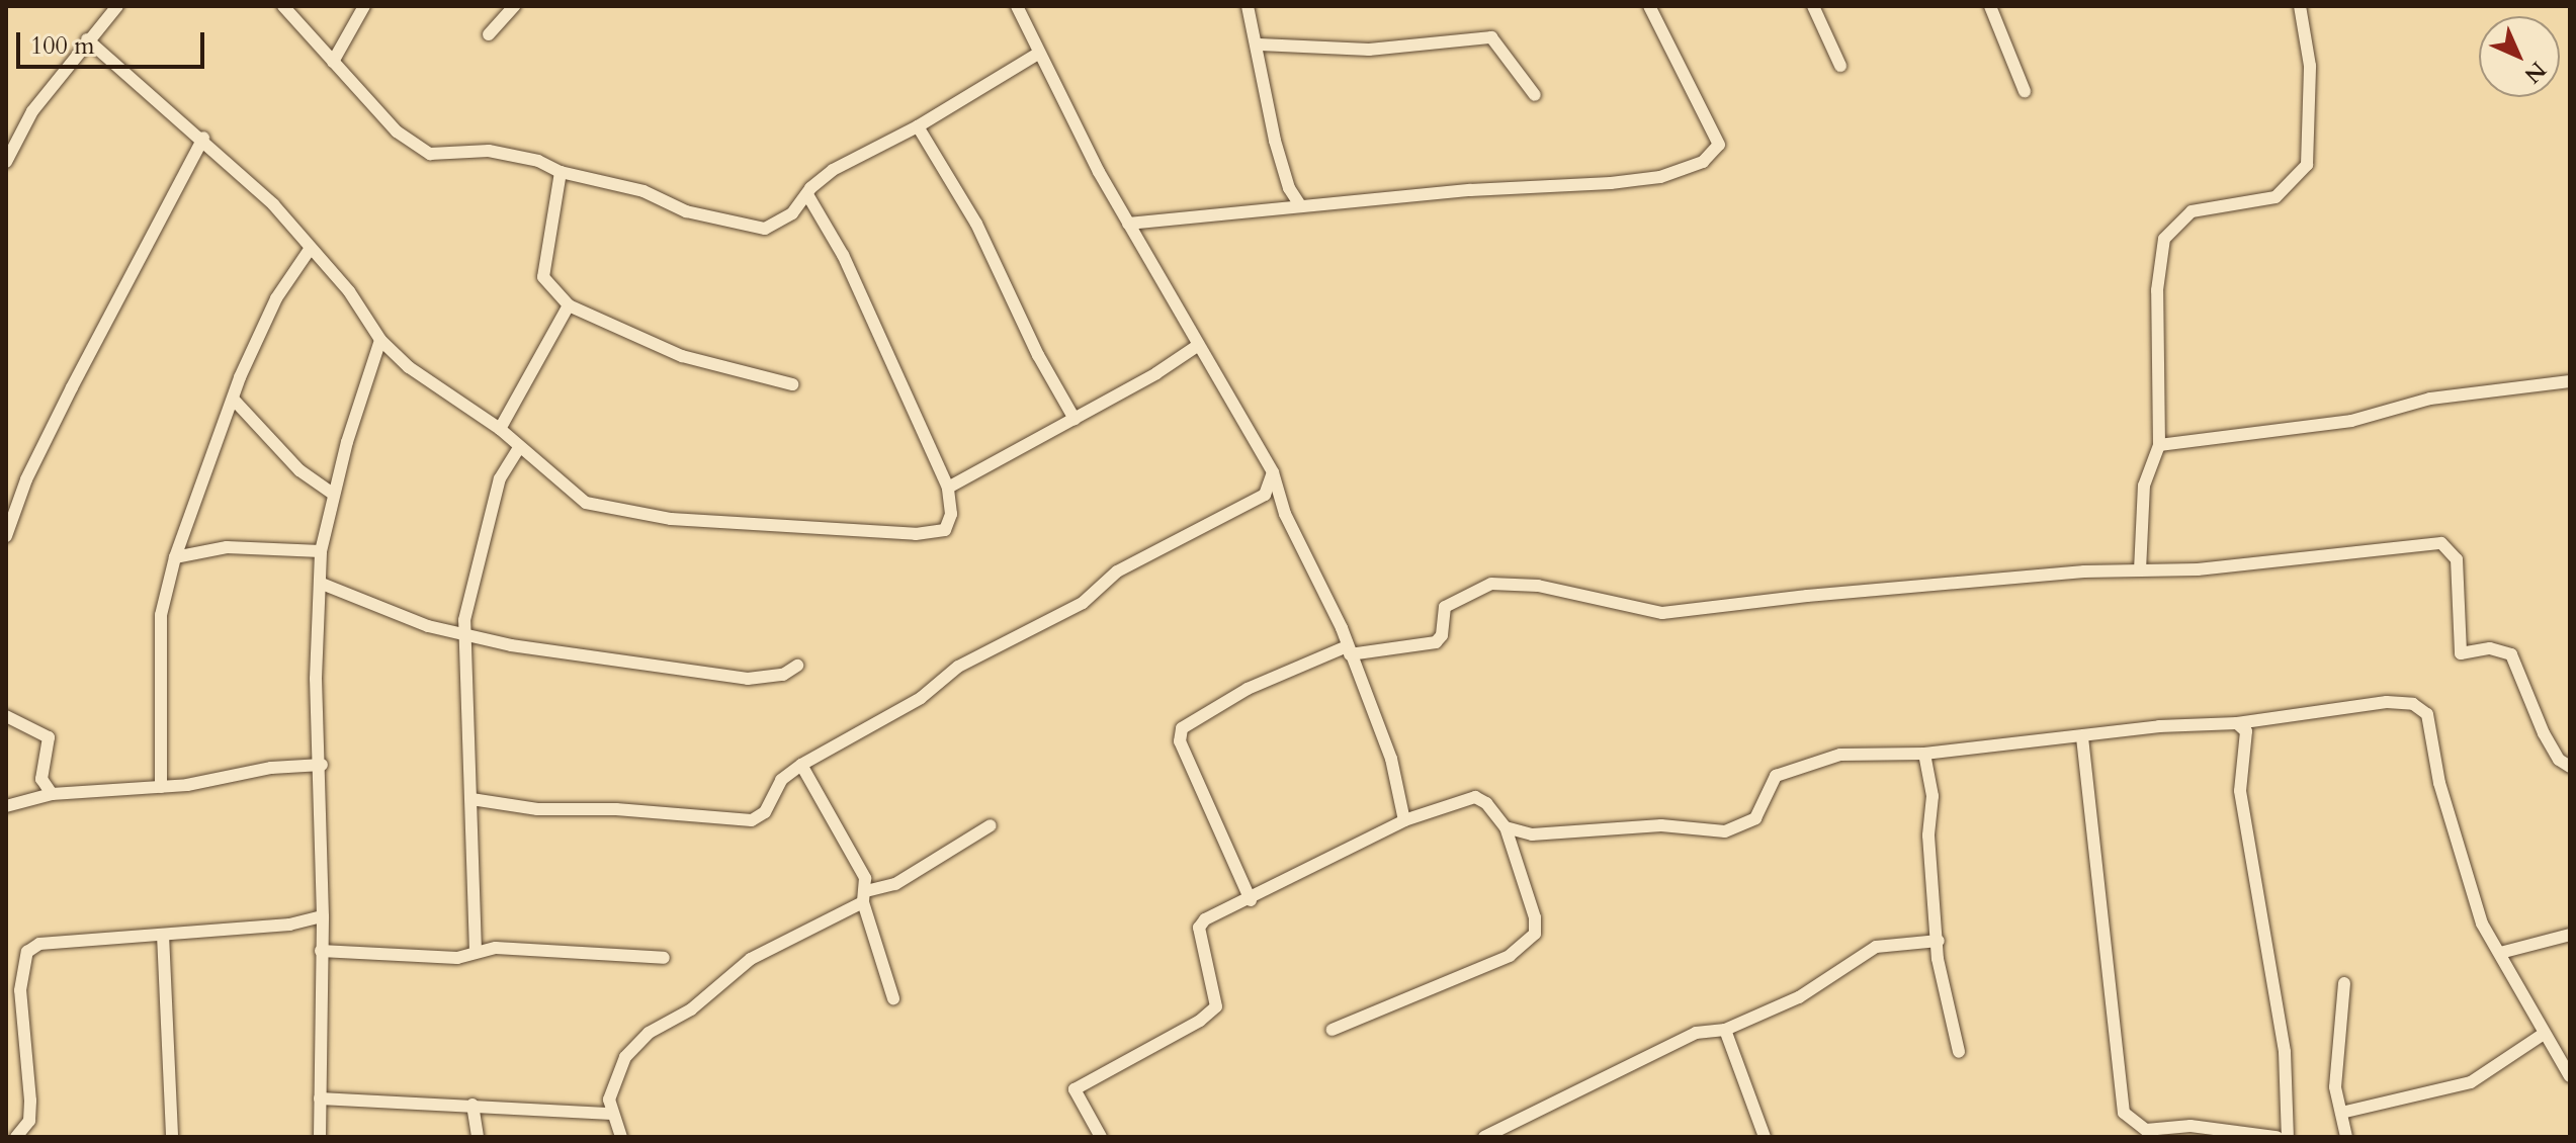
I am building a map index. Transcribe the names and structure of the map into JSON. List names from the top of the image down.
{
  "scale_bar": "100 m",
  "north": "bottom right"
}
